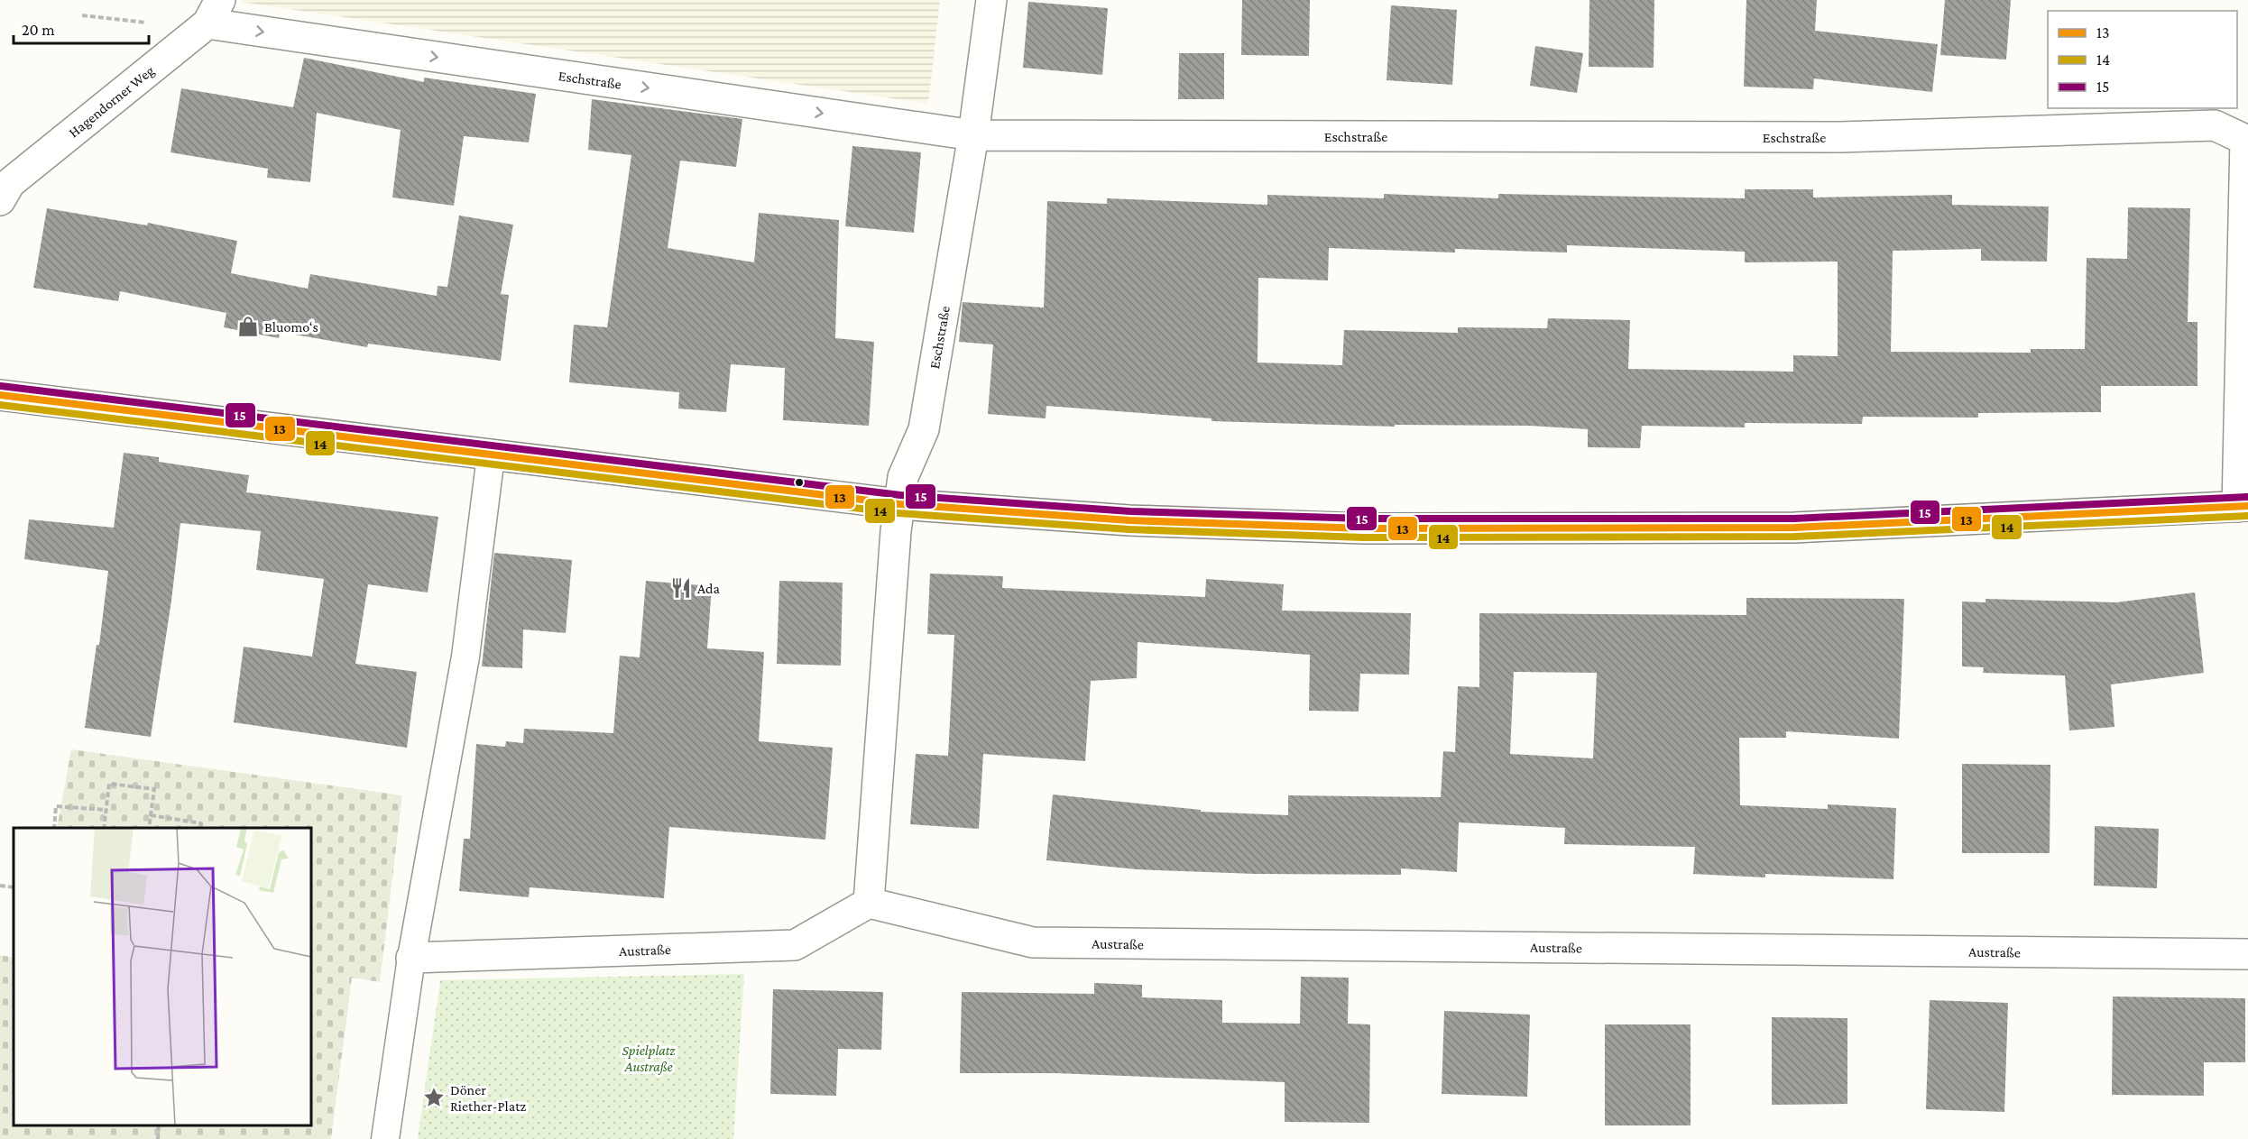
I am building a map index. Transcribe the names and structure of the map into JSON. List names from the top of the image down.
{
  "streets": {
    "street": ["Eschstraße", "Hagendorner Weg", "Austraße"]
  },
  "crossings": [
    ["Eschstraße", "Hagendorner Weg"]
  ],
  "parks": ["Spielplatz Austraße"],
  "places": {
    "shop": ["Bluomo‘s"],
    "restaurant": ["Ada"],
    "place": ["Döner Riether-Platz"]
  },
  "lines": ["transit line 15", "transit line 13", "transit line 14"],
  "legend": ["13", "14", "15"],
  "scale_bar": "20 m"
}
